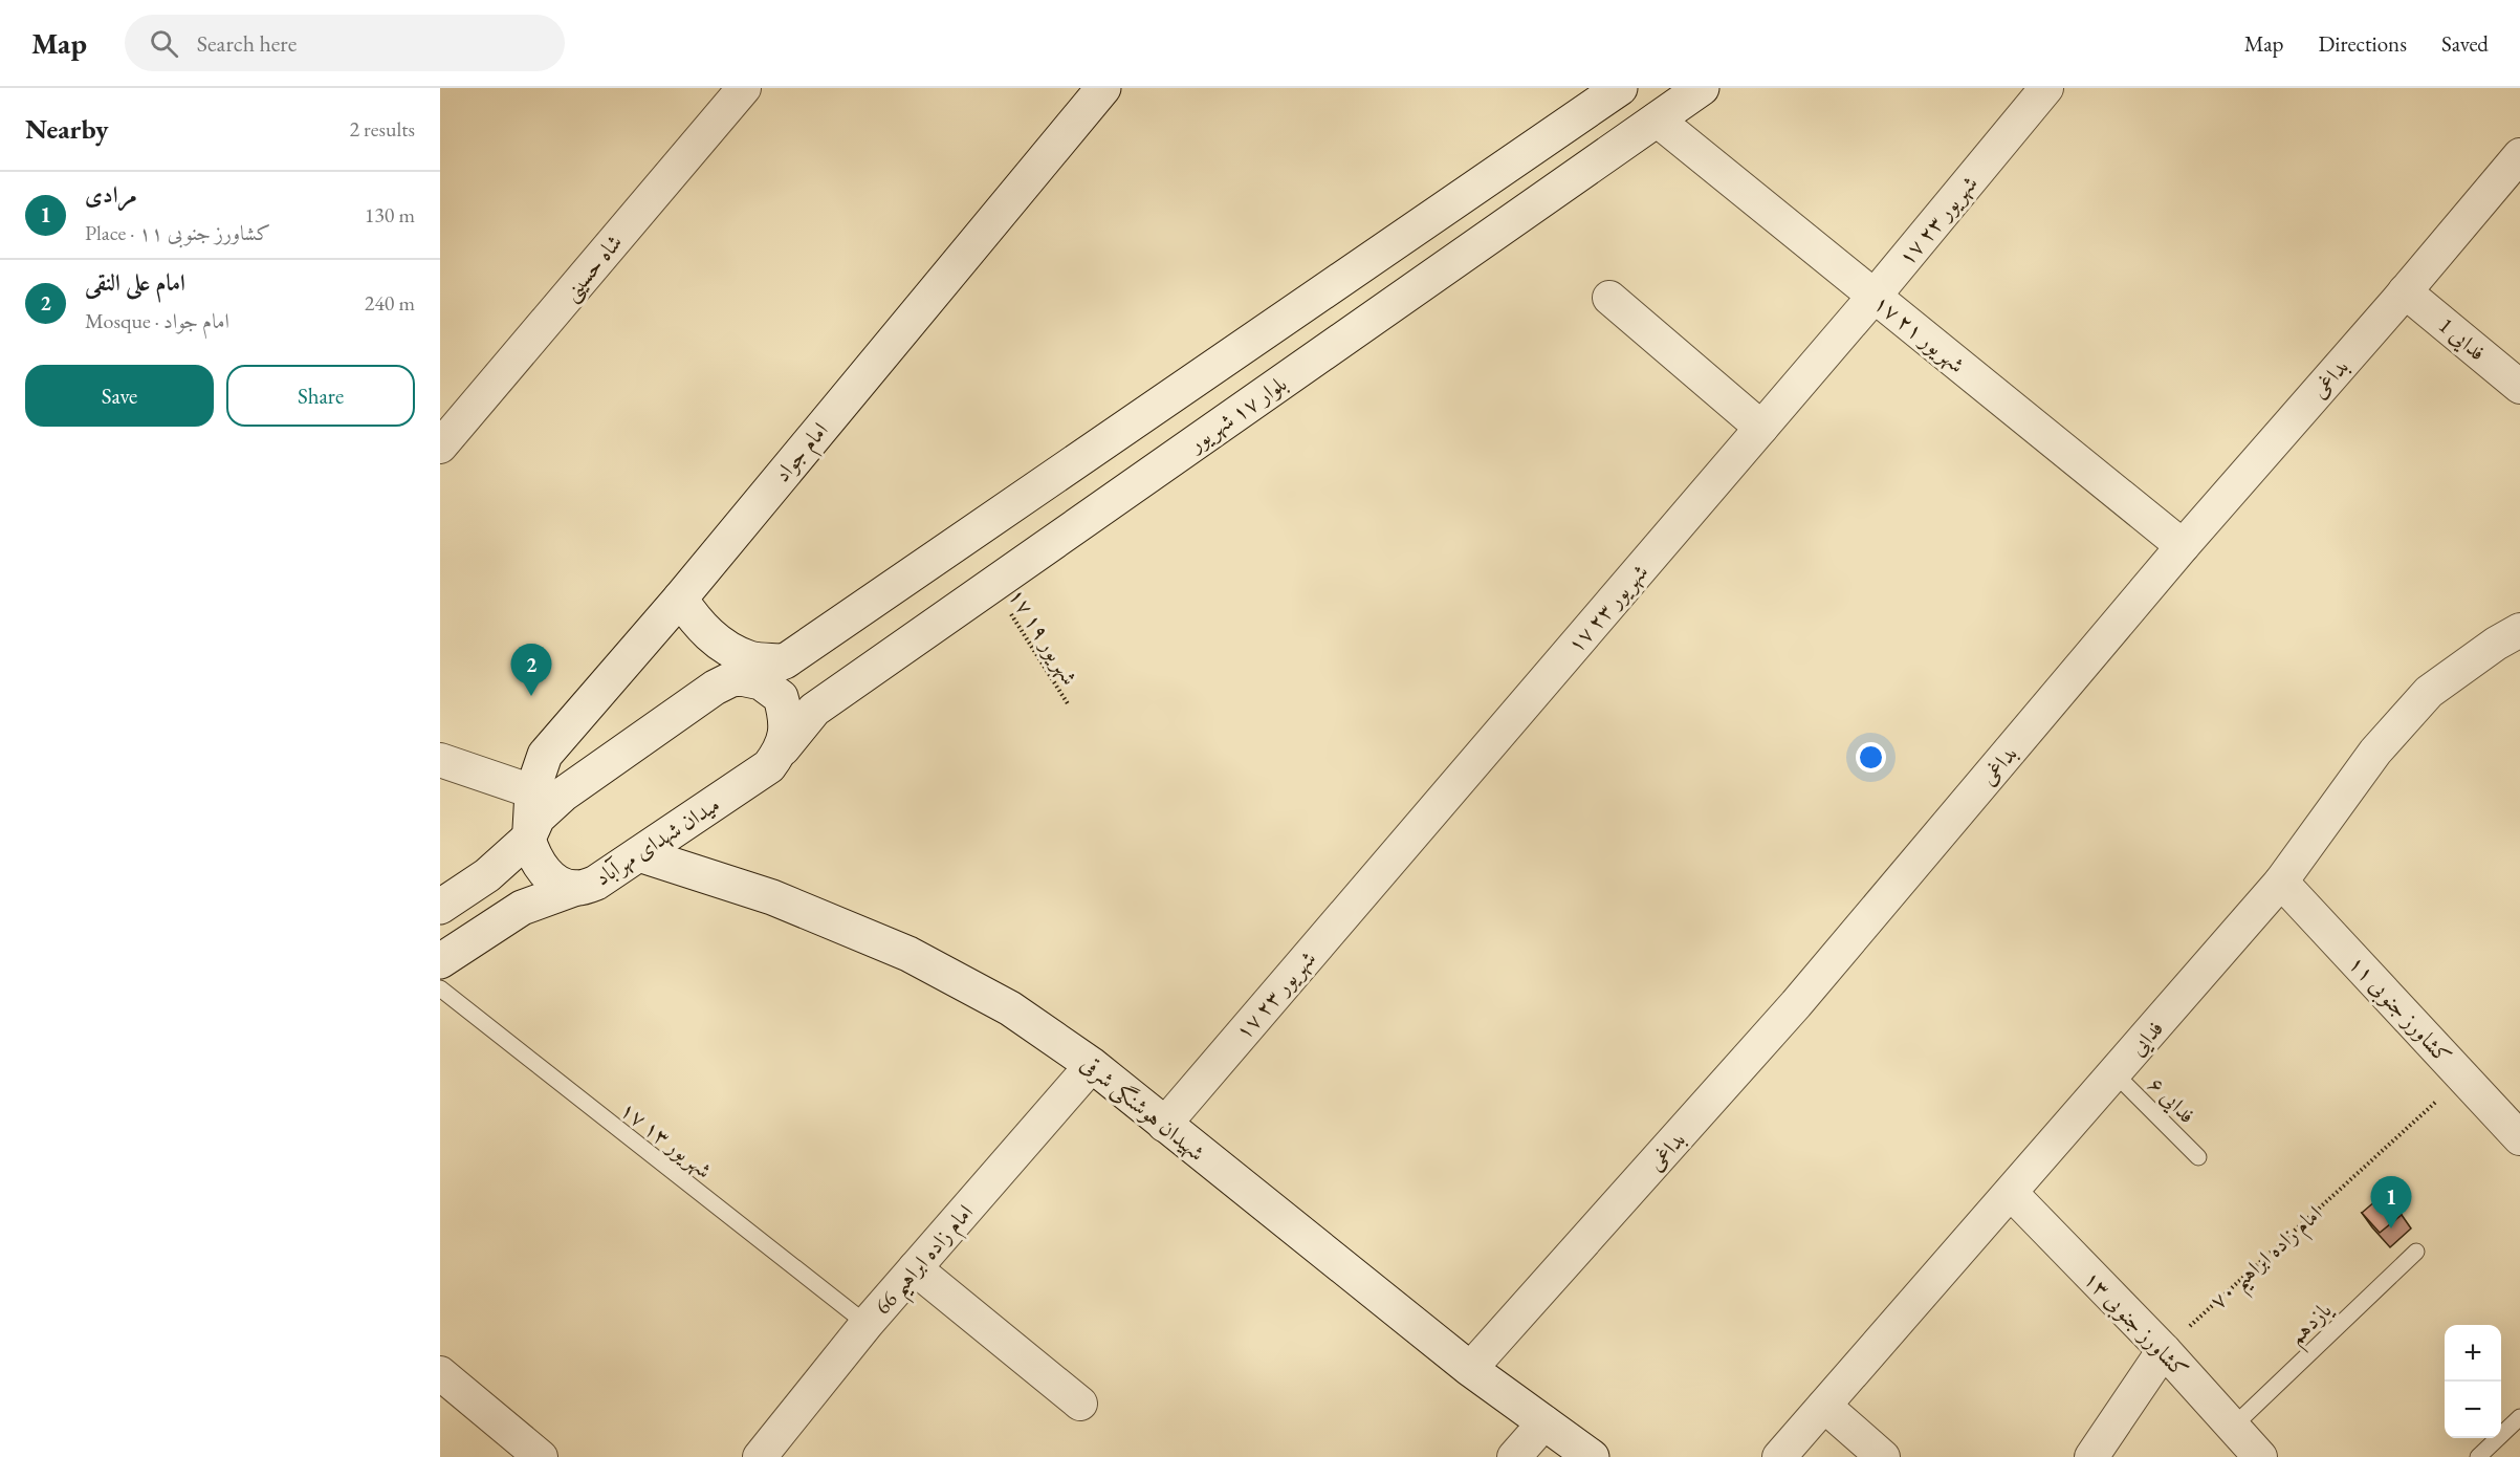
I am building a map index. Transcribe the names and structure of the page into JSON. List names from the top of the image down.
{
  "streets": {
    "main road": [
      "بلوار ۱۷ شهریور",
      "امام جواد",
      "میدان شهدای مهرآباد",
      "شهیدان هوشنگی شرقی"
    ],
    "street": [
      "۱۷ شهریور ۲۳",
      "شاه حسینی",
      "۱۷ شهریور ۲۱",
      "فدایی 1",
      "بداغی",
      "کشاورز جنوبی ۱۱",
      "فدایی",
      "امام زاده ابراهیم 66",
      "کشاورز جنوبی ۱۳"
    ],
    "lane": ["فدایی ۶", "۱۷ شهریور ۱۳", "یازدهم"],
    "path": ["۱۷ شهریور ۱۹", "امام زاده ابراهیم ۷۰"]
  },
  "crossings": [
    ["۱۷ شهریور ۲۳", "۱۷ شهریور ۲۱"],
    ["۱۷ شهریور ۲۳", "شهیدان هوشنگی شرقی"],
    ["۱۷ شهریور ۲۱", "بداغی"],
    ["۱۷ شهریور ۲۱", "بلوار ۱۷ شهریور"],
    ["فدایی 1", "بداغی"],
    ["بداغی", "شهیدان هوشنگی شرقی"],
    ["بلوار ۱۷ شهریور", "۱۷ شهریور ۱۹"],
    ["بلوار ۱۷ شهریور", "میدان شهدای مهرآباد"],
    ["امام جواد", "میدان شهدای مهرآباد"],
    ["میدان شهدای مهرآباد", "شهیدان هوشنگی شرقی"],
    ["کشاورز جنوبی ۱۱", "فدایی"],
    ["کشاورز جنوبی ۱۱", "امام زاده ابراهیم ۷۰"],
    ["فدایی", "فدایی ۶"],
    ["فدایی", "کشاورز جنوبی ۱۳"],
    ["شهیدان هوشنگی شرقی", "امام زاده ابراهیم 66"],
    ["۱۷ شهریور ۱۳", "امام زاده ابراهیم 66"],
    ["امام زاده ابراهیم ۷۰", "کشاورز جنوبی ۱۳"],
    ["یازدهم", "کشاورز جنوبی ۱۳"]
  ],
  "page": {
    "header": "Map",
    "search": "Search here",
    "nav": ["Map", "Directions", "Saved"],
    "heading": ["Nearby", "2 results"],
    "list": [
      {
        "mark": "1",
        "name": "مرادی",
        "note": "Place · کشاورز جنوبی ۱۱",
        "value": "130 m"
      },
      {
        "mark": "2",
        "name": "امام علی النقی",
        "note": "Mosque · امام جواد",
        "value": "240 m"
      }
    ],
    "buttons": ["Save", "Share"],
    "pins": ["2", "1"],
    "map_buttons": ["+", "−"]
  }
}
